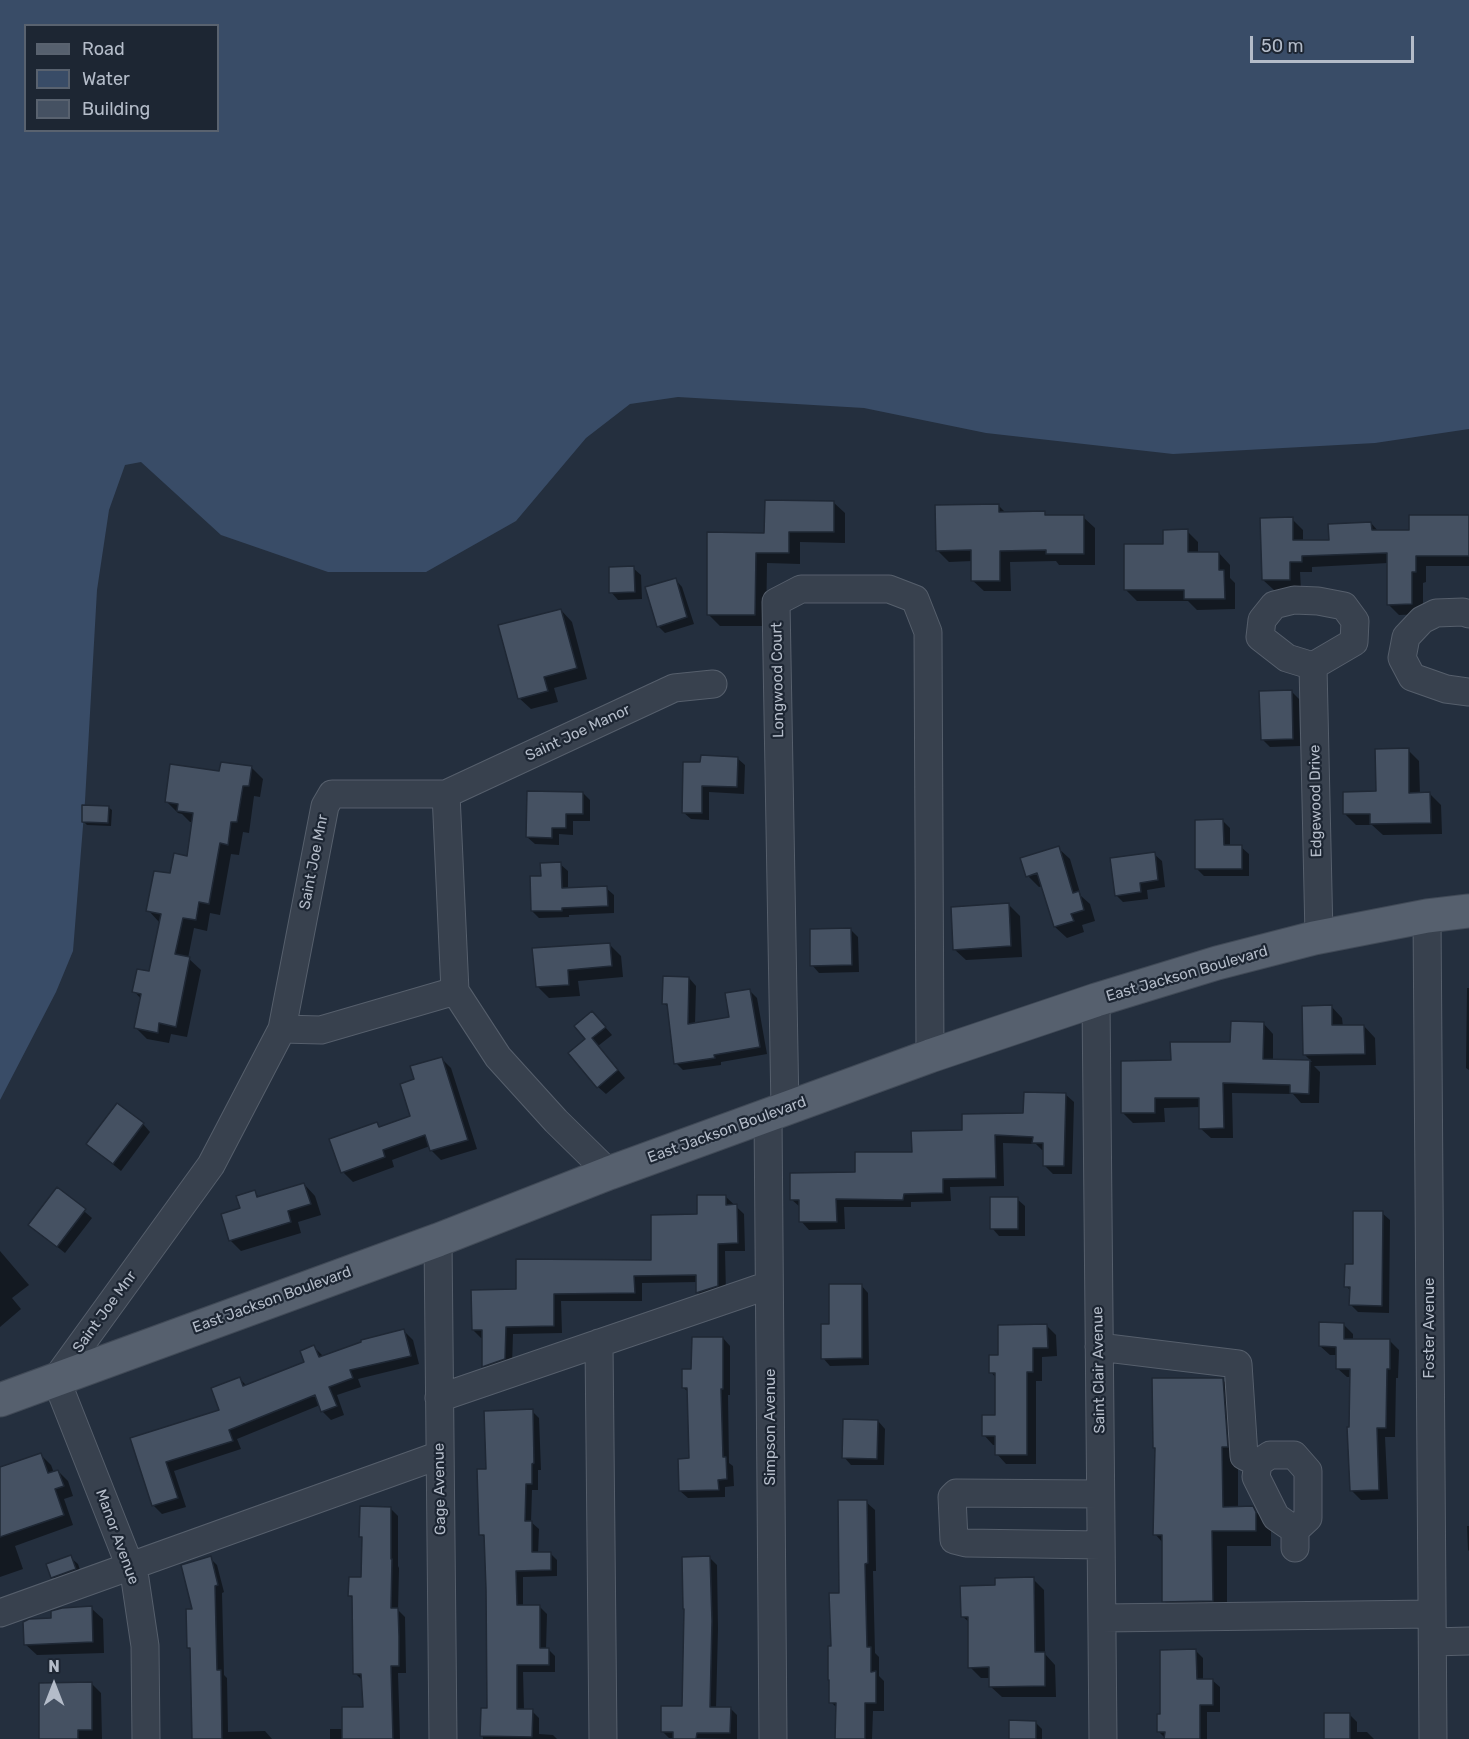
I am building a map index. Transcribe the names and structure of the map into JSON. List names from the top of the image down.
{
  "streets": {
    "main road": ["East Jackson Boulevard"],
    "street": [
      "Longwood Court",
      "Saint Joe Manor",
      "Edgewood Drive",
      "Saint Joe Mnr",
      "Foster Avenue",
      "Saint Clair Avenue",
      "Simpson Avenue",
      "Gage Avenue",
      "Manor Avenue"
    ]
  },
  "crossings": [
    ["Longwood Court", "East Jackson Boulevard"],
    ["Longwood Court", "Simpson Avenue"],
    ["Saint Joe Manor", "Saint Joe Mnr"],
    ["Edgewood Drive", "East Jackson Boulevard"],
    ["Saint Joe Mnr", "East Jackson Boulevard"],
    ["Saint Joe Mnr", "Manor Avenue"],
    ["East Jackson Boulevard", "Foster Avenue"],
    ["East Jackson Boulevard", "Saint Clair Avenue"],
    ["East Jackson Boulevard", "Simpson Avenue"],
    ["East Jackson Boulevard", "Gage Avenue"],
    ["East Jackson Boulevard", "Manor Avenue"]
  ],
  "legend": ["Road", "Water", "Building"],
  "scale_bar": "50 m",
  "north": "top"
}
